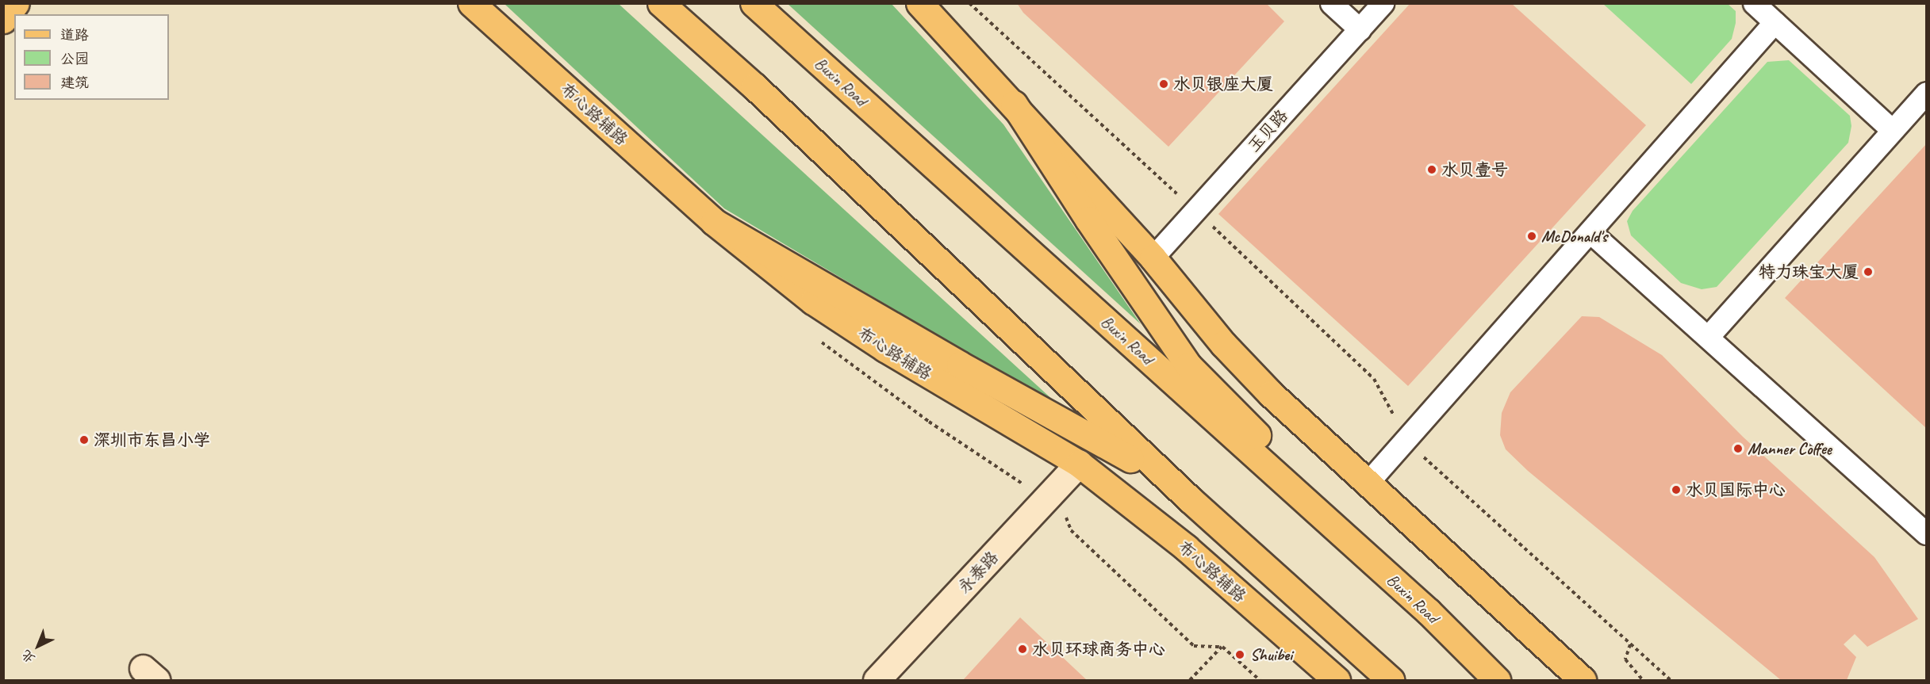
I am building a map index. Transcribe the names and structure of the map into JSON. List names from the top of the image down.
{
  "streets": {
    "main road": ["Buxin Road", "布心路辅路"],
    "street": ["玉贝路", "永泰路"]
  },
  "crossings": [
    ["布心路辅路", "永泰路"]
  ],
  "places": [
    "水贝银座大厦",
    "水贝壹号",
    "McDonald's",
    "特力珠宝大厦",
    "深圳市东昌小学",
    "Manner Coffee",
    "水贝国际中心",
    "水贝环球商务中心",
    "Shuibei"
  ],
  "legend": ["道路", "公园", "建筑"],
  "north": "bottom left"
}
